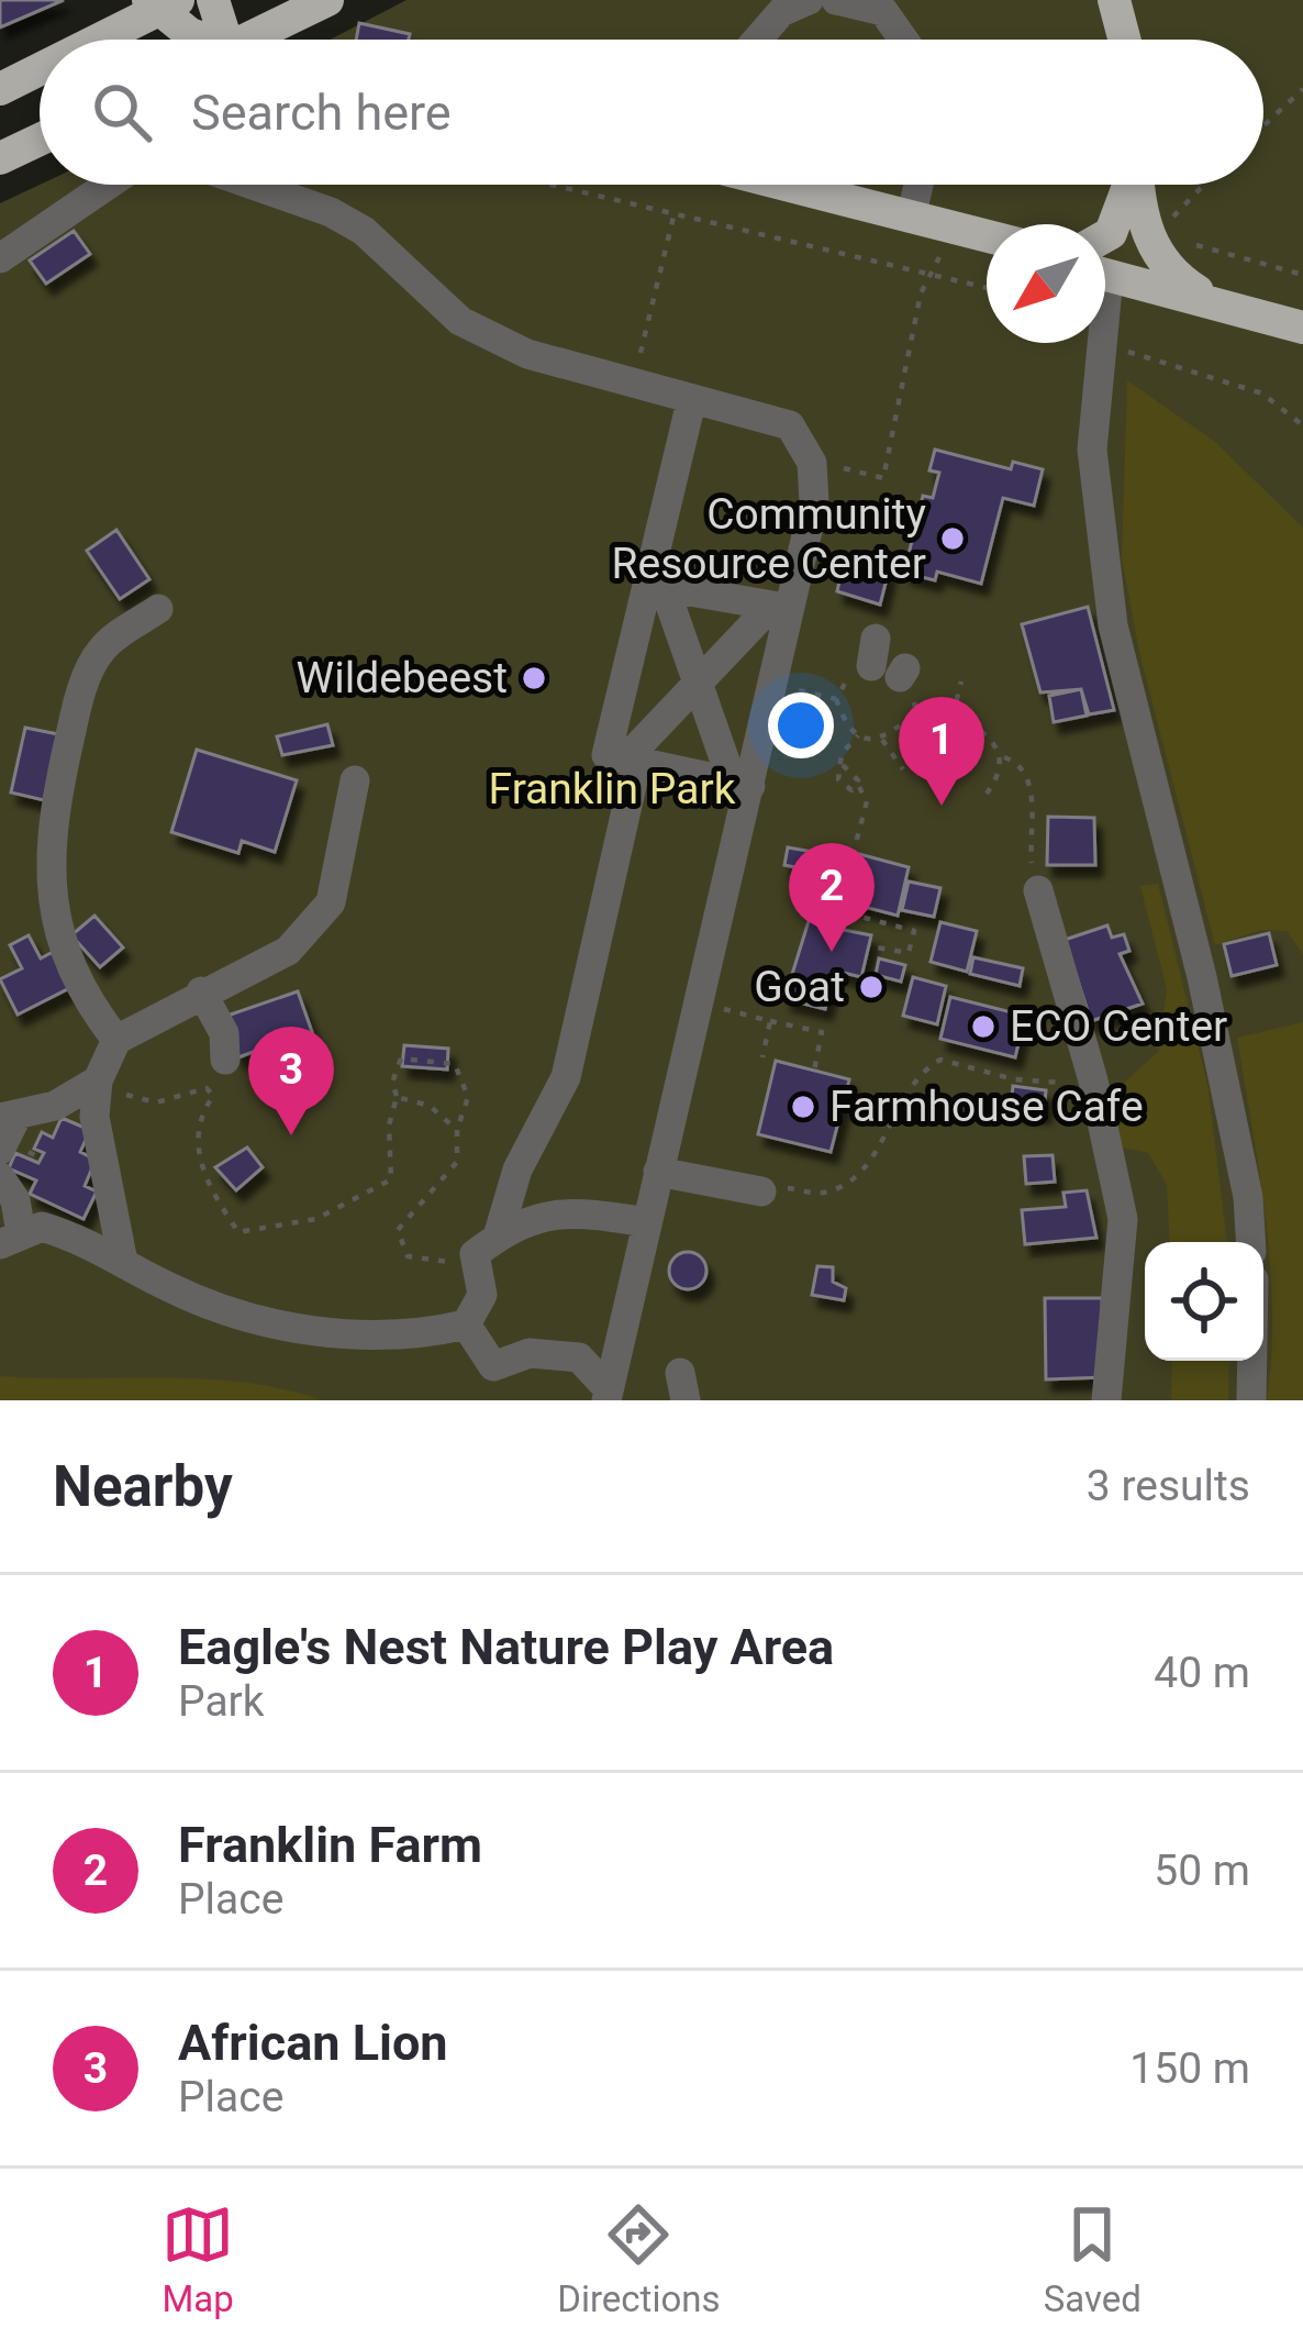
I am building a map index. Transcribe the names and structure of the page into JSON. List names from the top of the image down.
{
  "parks": ["Franklin Park"],
  "places": [
    "Community Resource Center",
    "Wildebeest",
    "Goat",
    "ECO Center",
    "Farmhouse Cafe"
  ],
  "north": "bottom left",
  "page": {
    "search": "Search here",
    "pins": ["1", "2", "3"],
    "heading": ["Nearby", "3 results"],
    "list": [
      {
        "mark": "1",
        "name": "Eagle's Nest Nature Play Area",
        "note": "Park",
        "value": "40 m"
      },
      {
        "mark": "2",
        "name": "Franklin Farm",
        "note": "Place",
        "value": "50 m"
      },
      {
        "mark": "3",
        "name": "African Lion",
        "note": "Place",
        "value": "150 m"
      }
    ],
    "nav": ["Map", "Directions", "Saved"]
  }
}
